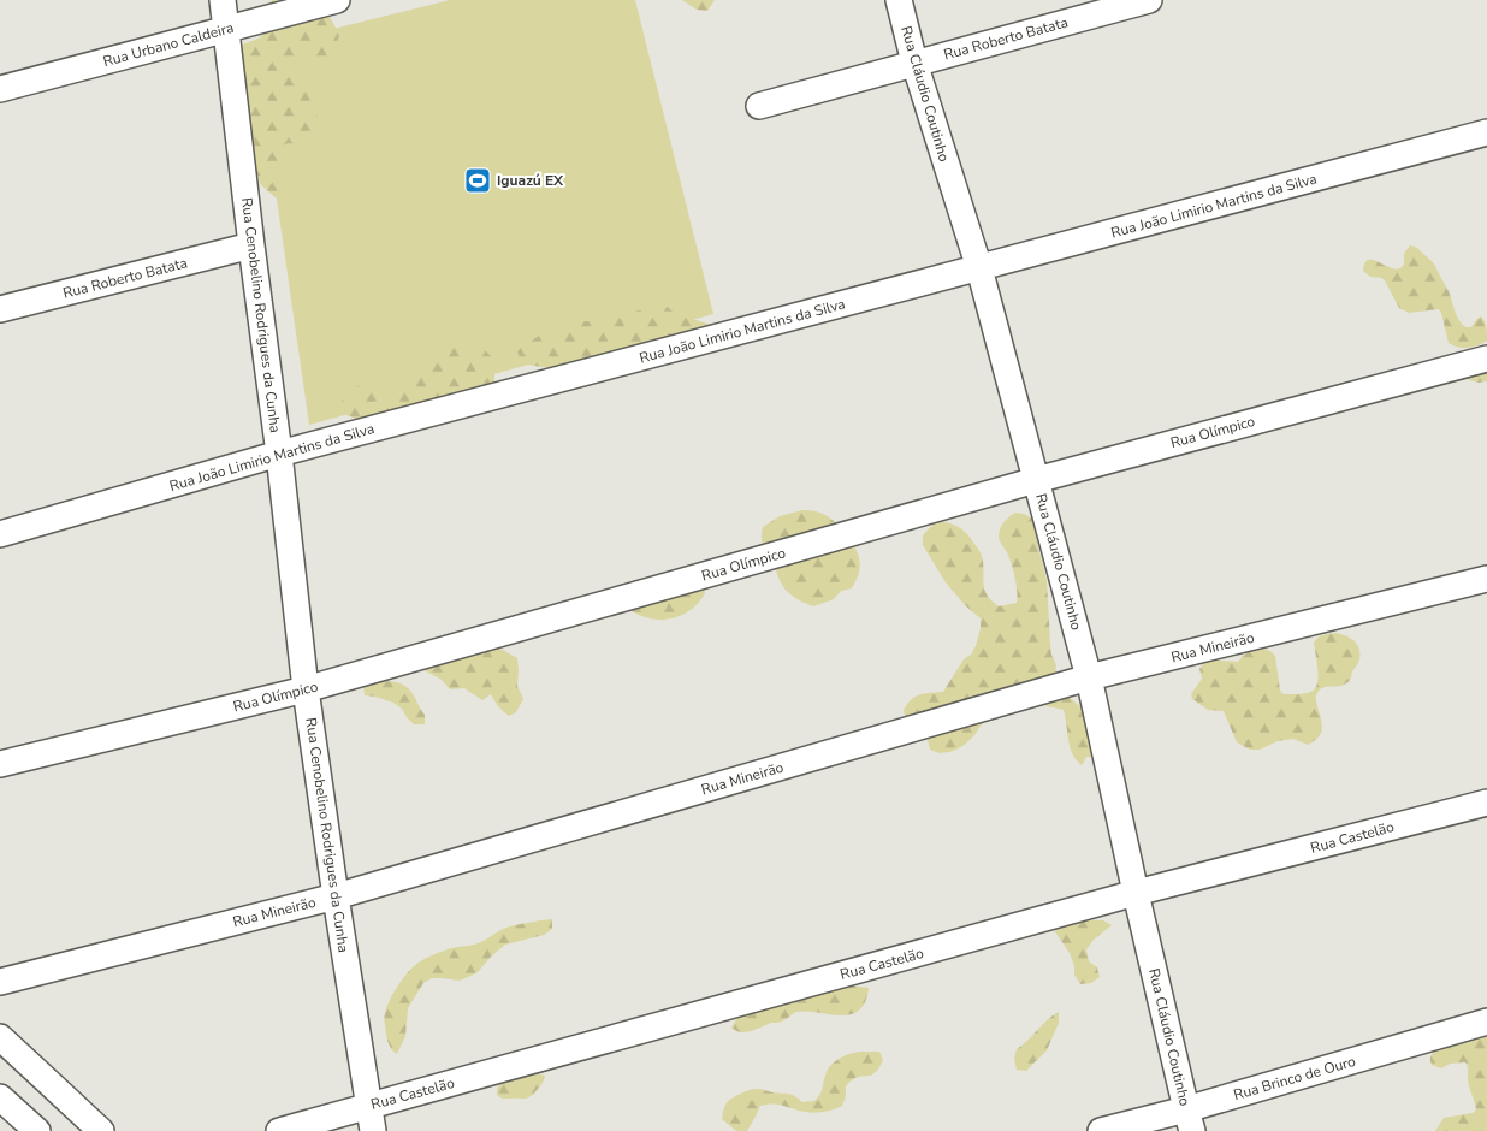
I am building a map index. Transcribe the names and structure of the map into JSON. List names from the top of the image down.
{
  "streets": {
    "street": [
      "Rua Roberto Batata",
      "Rua Urbano Caldeira",
      "Rua Cláudio Coutinho",
      "Rua João Limirio Martins da Silva",
      "Rua Cenobelino Rodrigues da Cunha",
      "Rua Olímpico",
      "Rua Mineirão",
      "Rua Castelão",
      "Rua Brinco de Ouro"
    ]
  },
  "crossings": [
    ["Rua Roberto Batata", "Rua Cláudio Coutinho"],
    ["Rua Roberto Batata", "Rua Cenobelino Rodrigues da Cunha"],
    ["Rua Urbano Caldeira", "Rua Cenobelino Rodrigues da Cunha"],
    ["Rua Cláudio Coutinho", "Rua João Limirio Martins da Silva"],
    ["Rua Cláudio Coutinho", "Rua Olímpico"],
    ["Rua Cláudio Coutinho", "Rua Mineirão"],
    ["Rua Cláudio Coutinho", "Rua Castelão"],
    ["Rua Cláudio Coutinho", "Rua Brinco de Ouro"],
    ["Rua João Limirio Martins da Silva", "Rua Cenobelino Rodrigues da Cunha"],
    ["Rua Cenobelino Rodrigues da Cunha", "Rua Olímpico"],
    ["Rua Cenobelino Rodrigues da Cunha", "Rua Mineirão"],
    ["Rua Cenobelino Rodrigues da Cunha", "Rua Castelão"]
  ],
  "places": {
    "sports": ["Iguazú EX"]
  }
}
